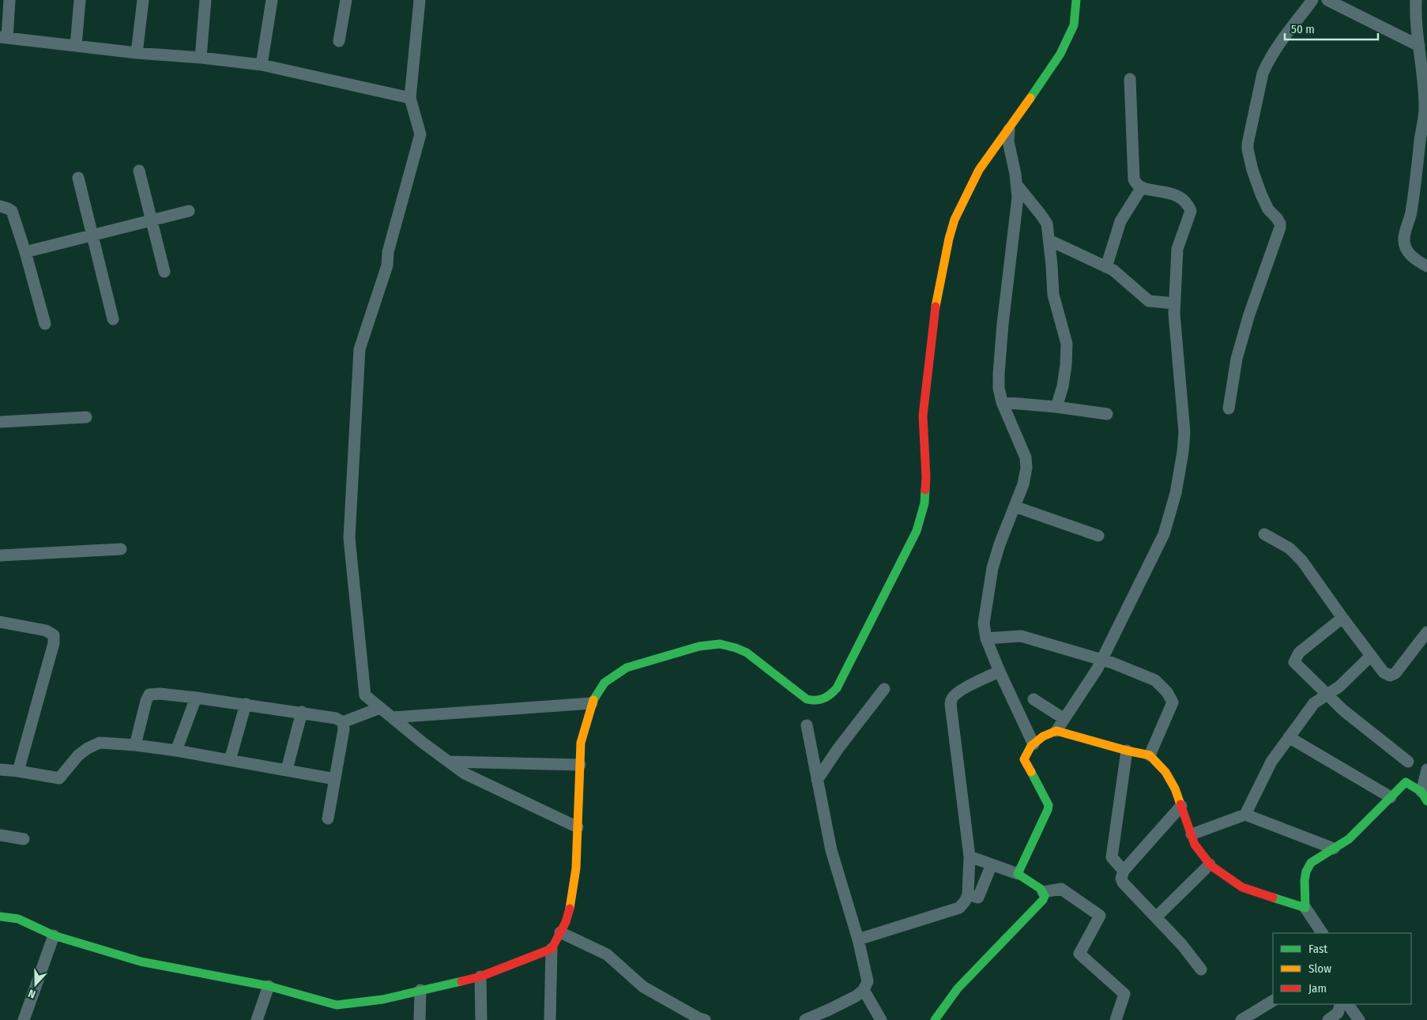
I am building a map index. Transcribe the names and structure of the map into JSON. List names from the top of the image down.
{
  "legend": ["Fast", "Slow", "Jam"],
  "scale_bar": "50 m",
  "north": "bottom"
}
